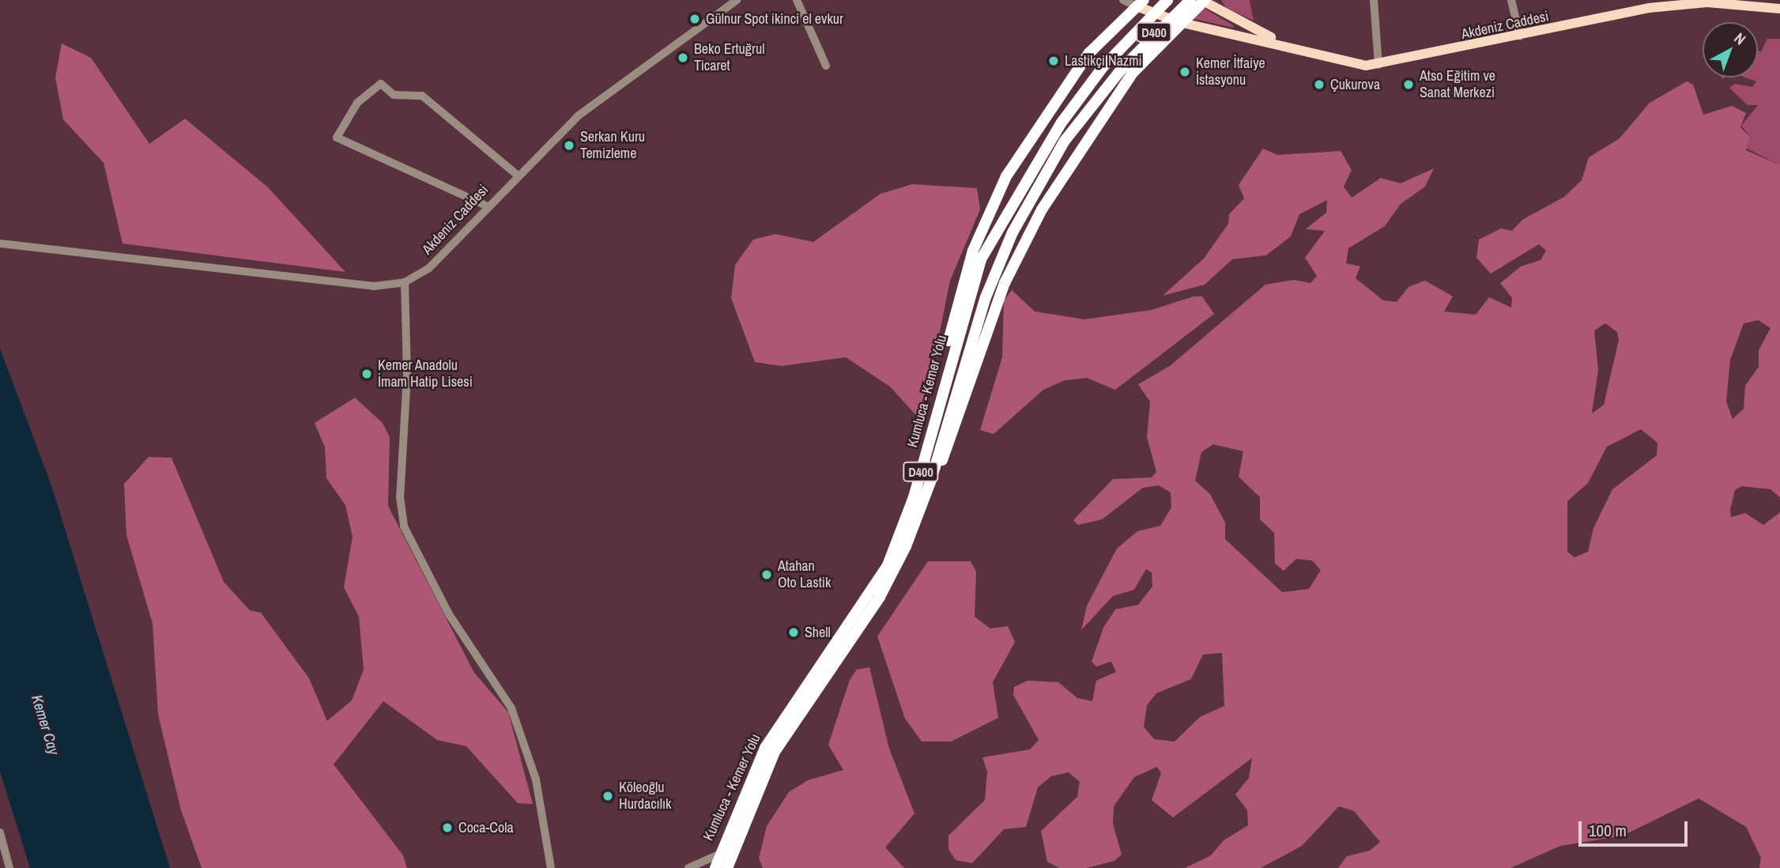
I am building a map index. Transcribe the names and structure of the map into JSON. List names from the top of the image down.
{
  "streets": {
    "highway": ["D400", "Kumluca - Kemer Yolu"],
    "main road": ["Akdeniz Caddesi"]
  },
  "crossings": [
    ["Akdeniz Caddesi", "Kumluca - Kemer Yolu"]
  ],
  "water": ["Kemer Cay"],
  "places": [
    "Gülnur Spot ikinci el evkur",
    "Beko Ertuğrul Ticaret",
    "Lastikçi Nazmi",
    "Kemer İtfaiye İstasyonu",
    "Çukurova",
    "Atso Eğitim ve Sanat Merkezi",
    "Serkan Kuru Temizleme",
    "Kemer Anadolu İmam Hatip Lisesi",
    "Atahan Oto Lastik",
    "Shell",
    "Köleoğlu Hurdacılık",
    "Coca-Cola"
  ],
  "scale_bar": "100 m",
  "north": "top right"
}
